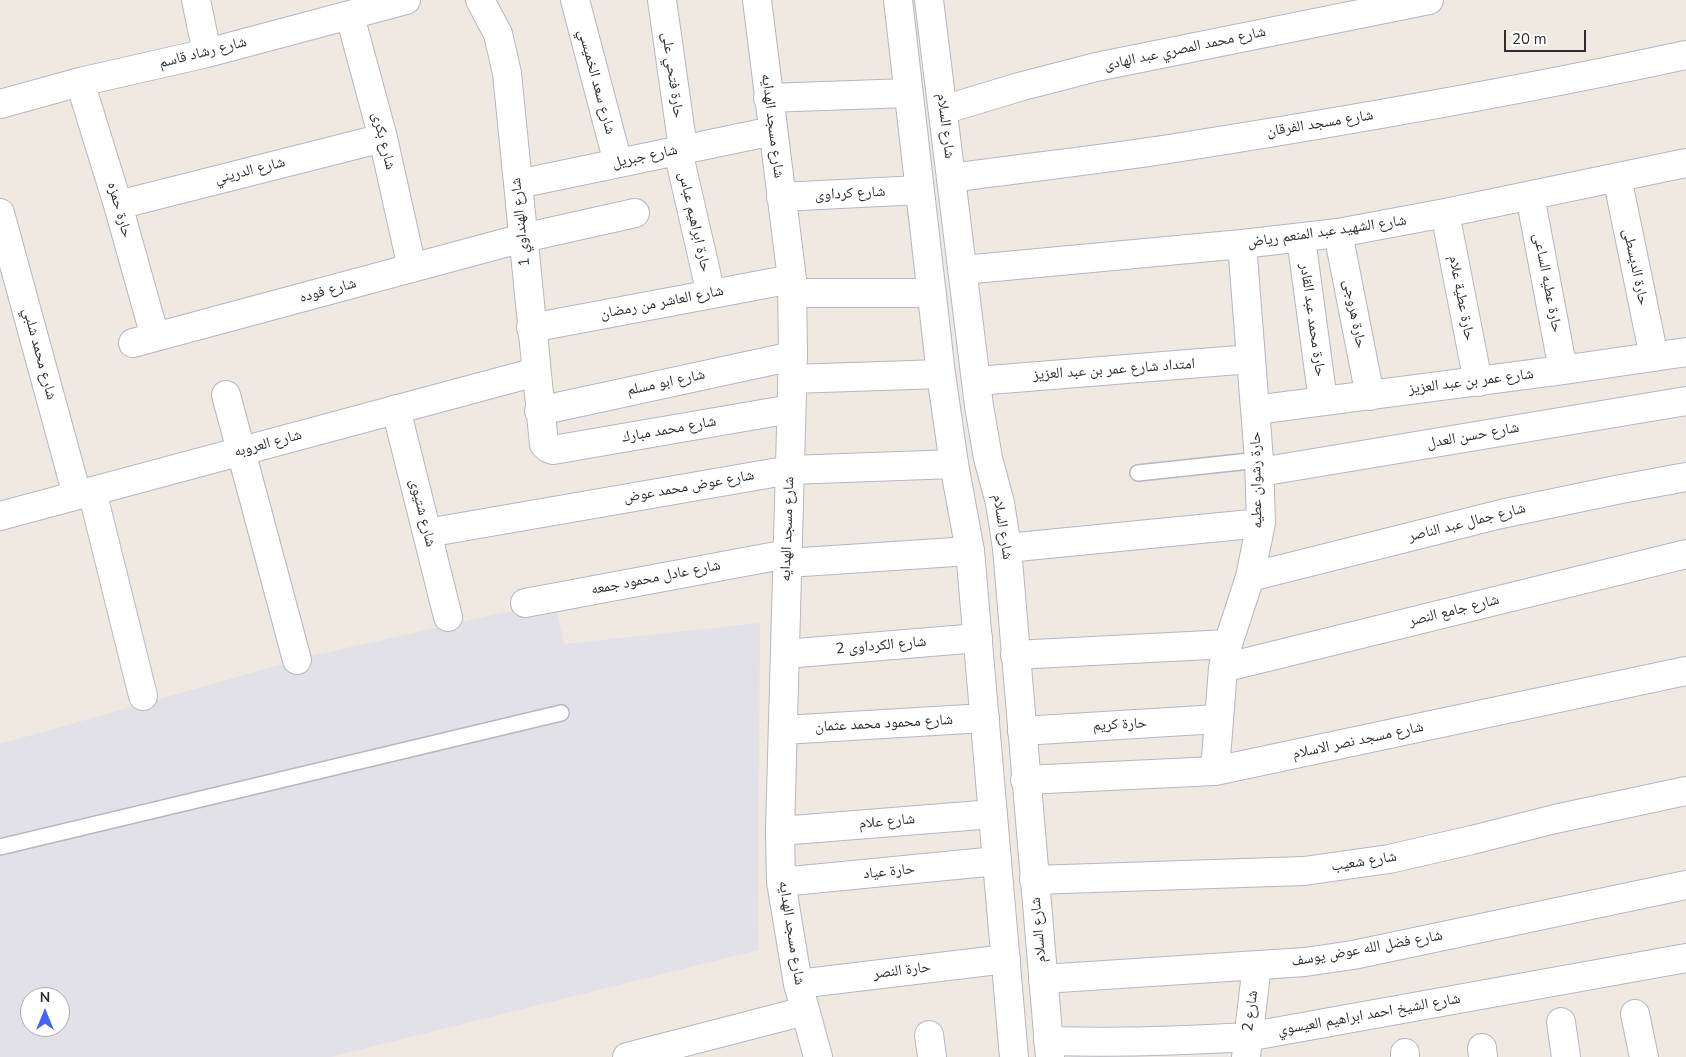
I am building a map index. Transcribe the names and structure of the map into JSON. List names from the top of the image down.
{
  "streets": {
    "street": [
      "شارع محمد المصري عبد الهادى",
      "شارع رشاد قاسم",
      "حارة فتحي على",
      "شارع سعد الخميسي",
      "شارع مسجد الفرقان",
      "شارع مسجد الهدايه",
      "شارع السلام",
      "شارع بكرى",
      "شارع جبريل",
      "شارع الدريني",
      "شارع كرداوى",
      "حارة حمزه",
      "شارع الهنداوي 1",
      "حارة ابراهيم عباس",
      "شارع الشهيد عبد المنعم رياض",
      "حارة الديسطى",
      "حارة عطيه الساعى",
      "شارع فوده",
      "حارة عطية علام",
      "شارع العاشر من رمضان",
      "حارة هروجى",
      "حارة محمد عبد القادر",
      "شارع محمد شلبي",
      "امتداد شارع عمر بن عبد العزيز",
      "شارع عمر بن عبد العزيز",
      "شارع ابو مسلم",
      "شارع محمد مبارك",
      "شارع حسن العدل",
      "شارع العروبه",
      "حارة رشوان عطيه",
      "شارع عوض محمد عوض",
      "شارع شتيوى",
      "شارع جمال عبد الناصر",
      "شارع عادل محمود جمعه",
      "شارع جامع النصر",
      "شارع الكرداوى 2",
      "شارع محمود محمد عثمان",
      "حارة كريم",
      "شارع مسجد نصر الاسلام",
      "شارع علام",
      "شارع شعيب",
      "حارة عياد",
      "شارع فضل الله عوض يوسف",
      "حارة النصر",
      "شارع 2",
      "شارع الشيخ احمد ابراهيم العيسوي"
    ]
  },
  "crossings": [
    ["شارع محمد المصري عبد الهادى", "شارع السلام"],
    ["شارع رشاد قاسم", "شارع بكرى"],
    ["شارع رشاد قاسم", "حارة حمزه"],
    ["حارة فتحي على", "شارع جبريل"],
    ["حارة فتحي على", "حارة ابراهيم عباس"],
    ["شارع سعد الخميسي", "شارع جبريل"],
    ["شارع مسجد الفرقان", "شارع السلام"],
    ["شارع مسجد الهدايه", "شارع جبريل"],
    ["شارع مسجد الهدايه", "شارع كرداوى"],
    ["شارع مسجد الهدايه", "شارع العاشر من رمضان"],
    ["شارع مسجد الهدايه", "شارع ابو مسلم"],
    ["شارع مسجد الهدايه", "شارع محمد مبارك"],
    ["شارع مسجد الهدايه", "شارع عوض محمد عوض"],
    ["شارع مسجد الهدايه", "شارع عادل محمود جمعه"],
    ["شارع مسجد الهدايه", "شارع الكرداوى 2"],
    ["شارع مسجد الهدايه", "شارع محمود محمد عثمان"],
    ["شارع مسجد الهدايه", "شارع علام"],
    ["شارع مسجد الهدايه", "حارة عياد"],
    ["شارع مسجد الهدايه", "حارة النصر"],
    ["شارع السلام", "شارع الشهيد عبد المنعم رياض"],
    ["شارع السلام", "امتداد شارع عمر بن عبد العزيز"],
    ["شارع السلام", "شارع جامع النصر"],
    ["شارع السلام", "حارة كريم"],
    ["شارع السلام", "شارع مسجد نصر الاسلام"],
    ["شارع السلام", "شارع شعيب"],
    ["شارع السلام", "شارع فضل الله عوض يوسف"],
    ["شارع السلام", "شارع الشيخ احمد ابراهيم العيسوي"],
    ["شارع بكرى", "شارع الدريني"],
    ["شارع بكرى", "شارع فوده"],
    ["شارع جبريل", "شارع الهنداوي 1"],
    ["شارع جبريل", "حارة ابراهيم عباس"],
    ["شارع الدريني", "حارة حمزه"],
    ["حارة حمزه", "شارع فوده"],
    ["شارع الهنداوي 1", "شارع فوده"],
    ["شارع الهنداوي 1", "شارع العاشر من رمضان"],
    ["شارع الهنداوي 1", "شارع ابو مسلم"],
    ["شارع الهنداوي 1", "شارع محمد مبارك"],
    ["شارع الهنداوي 1", "شارع العروبه"],
    ["حارة ابراهيم عباس", "شارع العاشر من رمضان"],
    ["شارع الشهيد عبد المنعم رياض", "حارة الديسطى"],
    ["شارع الشهيد عبد المنعم رياض", "حارة عطيه الساعى"],
    ["شارع الشهيد عبد المنعم رياض", "حارة عطية علام"],
    ["شارع الشهيد عبد المنعم رياض", "حارة هروجى"],
    ["شارع الشهيد عبد المنعم رياض", "حارة محمد عبد القادر"],
    ["شارع الشهيد عبد المنعم رياض", "حارة رشوان عطيه"],
    ["حارة الديسطى", "شارع عمر بن عبد العزيز"],
    ["حارة عطيه الساعى", "شارع عمر بن عبد العزيز"],
    ["حارة عطية علام", "شارع عمر بن عبد العزيز"],
    ["حارة هروجى", "شارع عمر بن عبد العزيز"],
    ["حارة محمد عبد القادر", "شارع عمر بن عبد العزيز"],
    ["شارع محمد شلبي", "شارع العروبه"],
    ["امتداد شارع عمر بن عبد العزيز", "حارة رشوان عطيه"],
    ["شارع عمر بن عبد العزيز", "حارة رشوان عطيه"],
    ["شارع حسن العدل", "حارة رشوان عطيه"],
    ["شارع العروبه", "شارع شتيوى"],
    ["حارة رشوان عطيه", "شارع جمال عبد الناصر"],
    ["حارة رشوان عطيه", "شارع جامع النصر"],
    ["حارة رشوان عطيه", "حارة كريم"],
    ["حارة رشوان عطيه", "شارع مسجد نصر الاسلام"],
    ["شارع عوض محمد عوض", "شارع شتيوى"],
    ["شارع فضل الله عوض يوسف", "شارع 2"],
    ["شارع 2", "شارع الشيخ احمد ابراهيم العيسوي"]
  ],
  "scale_bar": "20 m",
  "north": "top"
}
